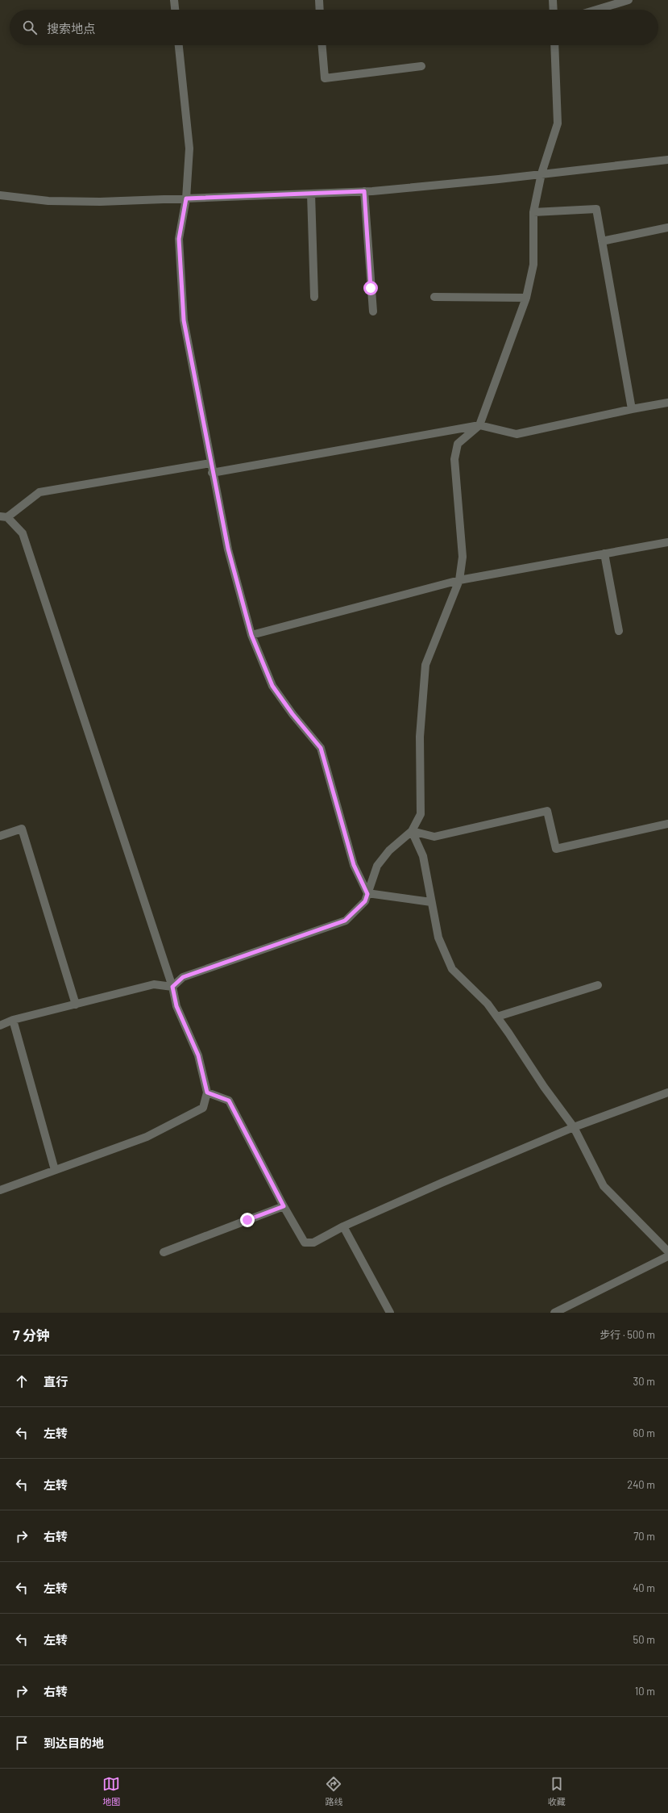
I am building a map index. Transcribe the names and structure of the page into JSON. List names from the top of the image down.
{
  "page": {
    "search": "搜索地点",
    "heading": ["7 分钟", "步行 · 500 m"],
    "list": [
      ["直行", "30 m"],
      ["左转", "60 m"],
      ["左转", "240 m"],
      ["右转", "70 m"],
      ["左转", "40 m"],
      ["左转", "50 m"],
      ["右转", "10 m"],
      "到达目的地"
    ],
    "nav": ["地图", "路线", "收藏"]
  }
}
